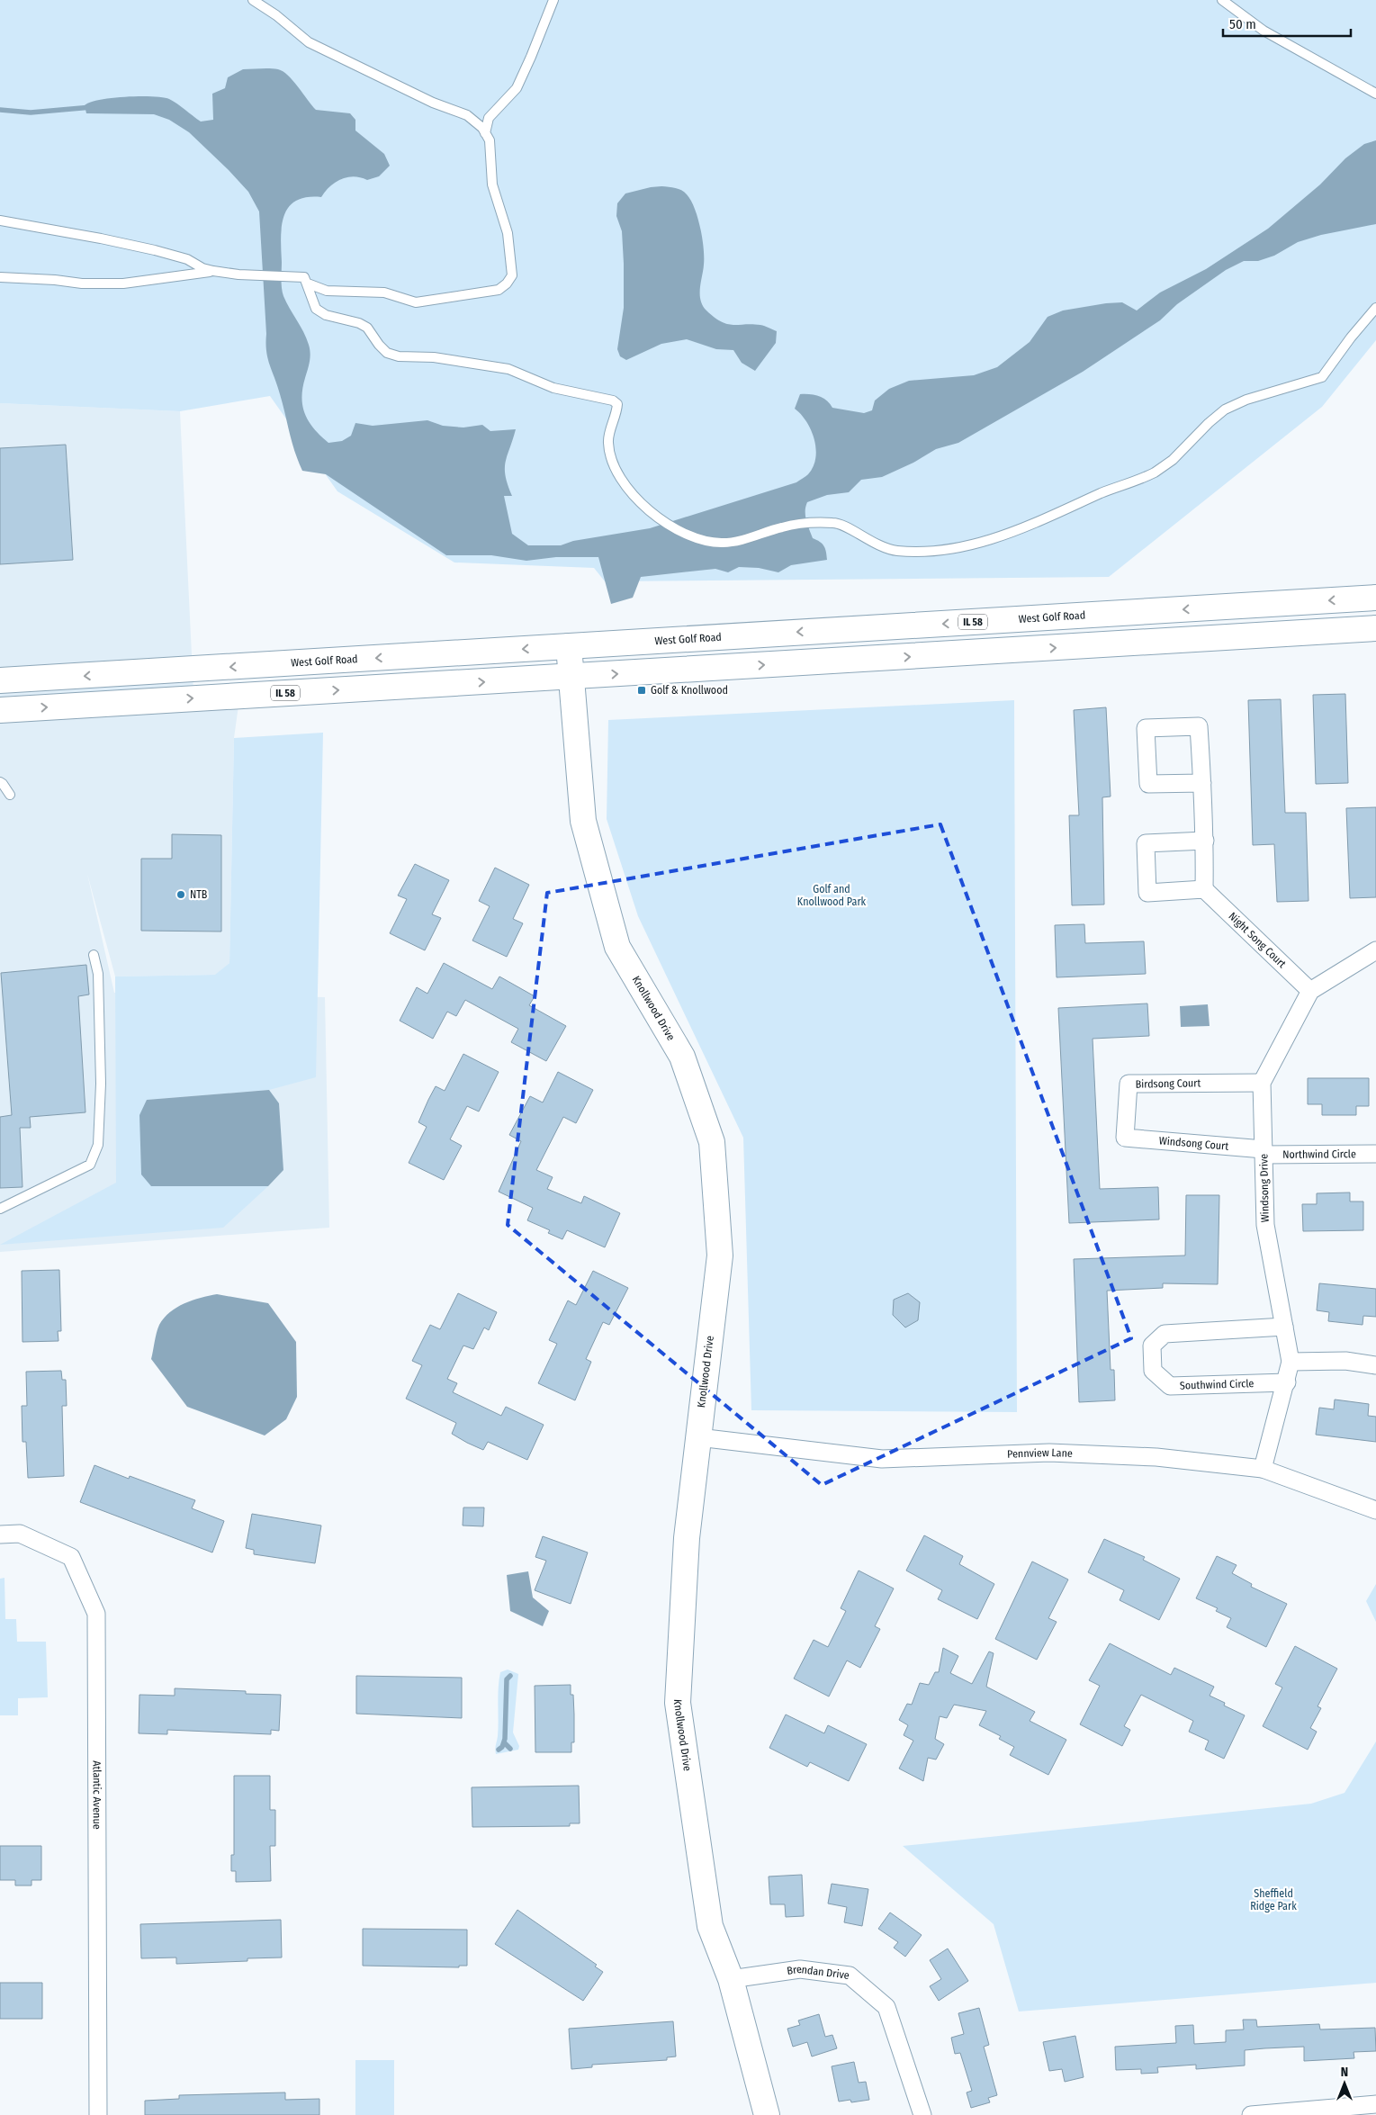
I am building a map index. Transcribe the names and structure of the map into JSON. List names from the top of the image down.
{
  "streets": {
    "main road": ["West Golf Road", "IL 58", "Knollwood Drive"],
    "street": [
      "Night Song Court",
      "Birdsong Court",
      "Windsong Court",
      "Northwind Circle",
      "Windsong Drive",
      "Southwind Circle",
      "Pennview Lane",
      "Atlantic Avenue",
      "Brendan Drive"
    ]
  },
  "crossings": [
    ["West Golf Road", "Knollwood Drive"],
    ["IL 58", "Knollwood Drive"],
    ["Night Song Court", "Windsong Drive"],
    ["Knollwood Drive", "Pennview Lane"],
    ["Knollwood Drive", "Brendan Drive"],
    ["Birdsong Court", "Windsong Court"],
    ["Birdsong Court", "Windsong Drive"],
    ["Windsong Court", "Northwind Circle"],
    ["Windsong Court", "Windsong Drive"],
    ["Northwind Circle", "Windsong Drive"],
    ["Windsong Drive", "Southwind Circle"],
    ["Windsong Drive", "Pennview Lane"]
  ],
  "parks": ["Golf and Knollwood Park", "Sheffield Ridge Park"],
  "places": {
    "transit": ["Golf & Knollwood"],
    "other": ["NTB"]
  },
  "scale_bar": "50 m",
  "north": "top"
}
